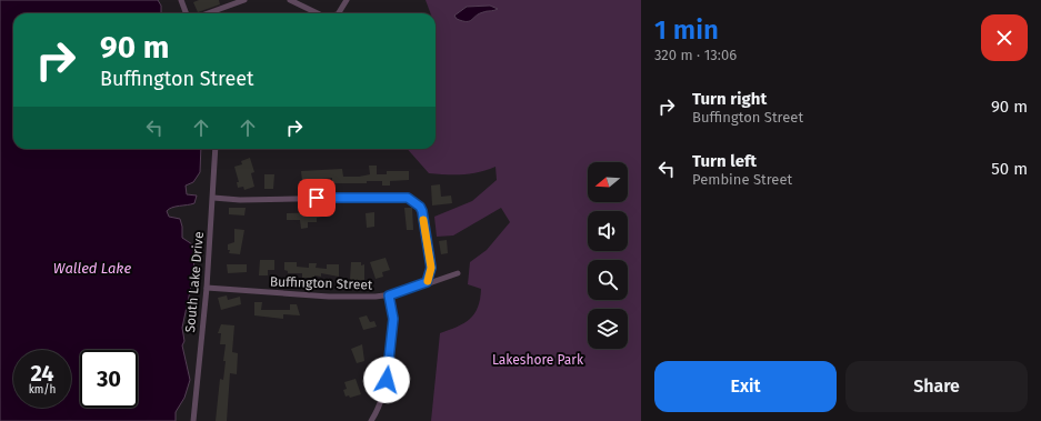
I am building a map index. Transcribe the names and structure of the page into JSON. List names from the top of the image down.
{
  "streets": {
    "street": ["South Lake Drive", "Buffington Street"]
  },
  "crossings": [
    ["South Lake Drive", "Buffington Street"]
  ],
  "water": ["Walled Lake"],
  "parks": ["Lakeshore Park"],
  "north": "left",
  "page": {
    "heading": ["1 min", "320 m · 13:06"],
    "turn": ["90 m", "Buffington Street"],
    "list": [
      {
        "name": "Turn right",
        "note": "Buffington Street",
        "value": "90 m"
      },
      {
        "name": "Turn left",
        "note": "Pembine Street",
        "value": "50 m"
      }
    ],
    "speed": "24 km/h",
    "limit": "30",
    "buttons": ["Exit", "Share"]
  }
}
